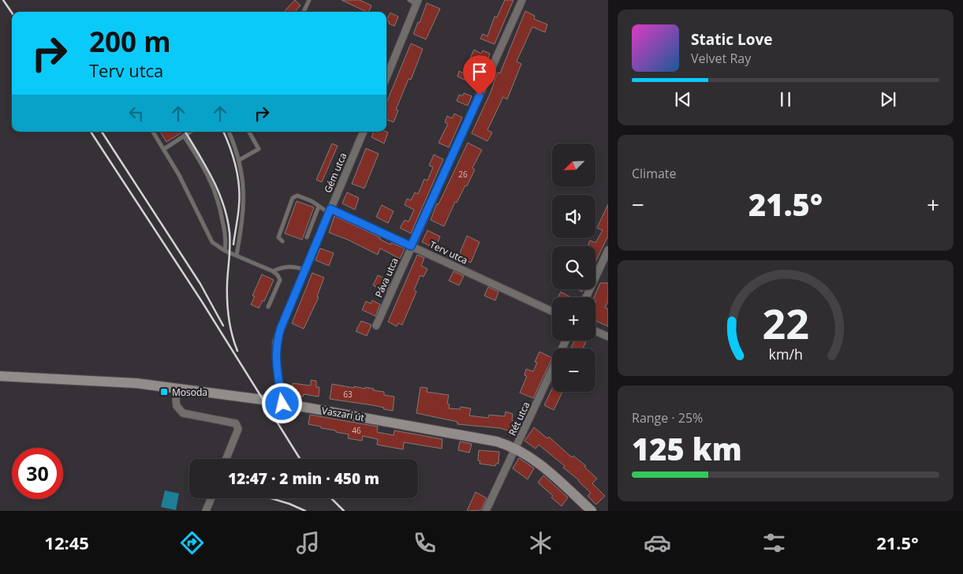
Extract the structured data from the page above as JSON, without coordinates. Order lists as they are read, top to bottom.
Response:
{
  "streets": {
    "main road": ["Vaszari út"],
    "street": [
      "Gém utca",
      "Terv utca",
      "Páva utca",
      "Rét utca"
    ]
  },
  "crossings": [
    ["Gém utca", "Terv utca"],
    ["Gém utca", "Vaszari út"],
    ["Terv utca", "Páva utca"],
    ["Vaszari út", "Rét utca"]
  ],
  "places": {
    "transit": ["Mosoda"]
  },
  "house_numbers": ["26", "63", "46"],
  "north": "bottom left",
  "page": {
    "turn": ["200 m", "Terv utca"],
    "song": ["Static Love", "Velvet Ray"],
    "tile": [
      "Climate",
      ["Range · 25%", "125 km"]
    ],
    "map_buttons": ["+", "−"],
    "heat": ["−", "21.5°", "+"],
    "limit": "30",
    "trip": "12:47 · 2 min · 450 m",
    "tabs": ["12:45", "21.5°"],
    "gauge": ["22", "km/h"]
  }
}
